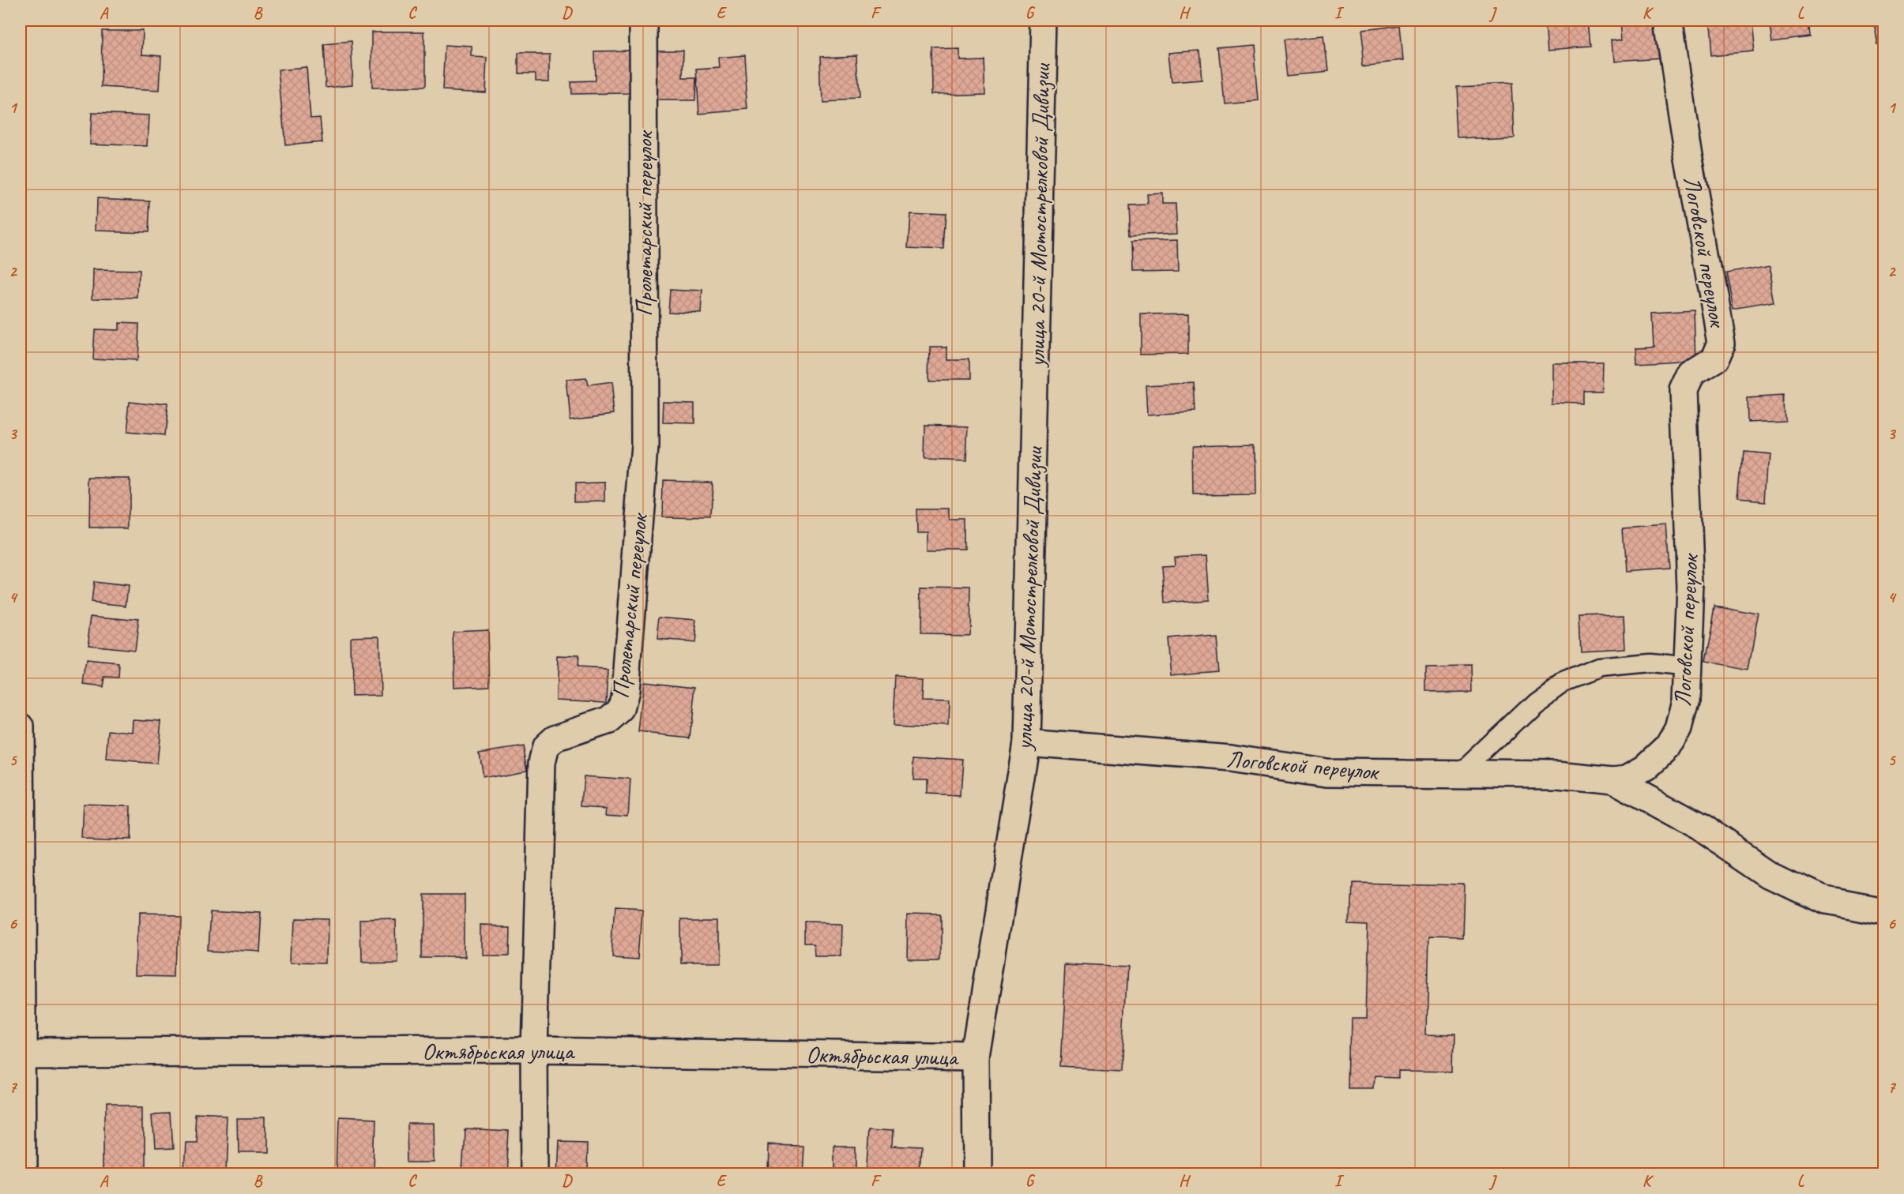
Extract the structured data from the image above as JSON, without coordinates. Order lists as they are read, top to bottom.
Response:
{
  "streets": {
    "street": [
      "улица 20-й Мотострелковой Дивизии",
      "Пролетарский переулок",
      "Логовской переулок",
      "Октябрьская улица"
    ]
  },
  "crossings": [
    ["улица 20-й Мотострелковой Дивизии", "Логовской переулок"],
    ["улица 20-й Мотострелковой Дивизии", "Октябрьская улица"],
    ["Пролетарский переулок", "Октябрьская улица"]
  ],
  "grid": {
    "columns": [
      "A",
      "B",
      "C",
      "D",
      "E",
      "F",
      "G",
      "H",
      "I",
      "J",
      "K",
      "L"
    ],
    "rows": [
      "1",
      "2",
      "3",
      "4",
      "5",
      "6",
      "7"
    ]
  }
}
